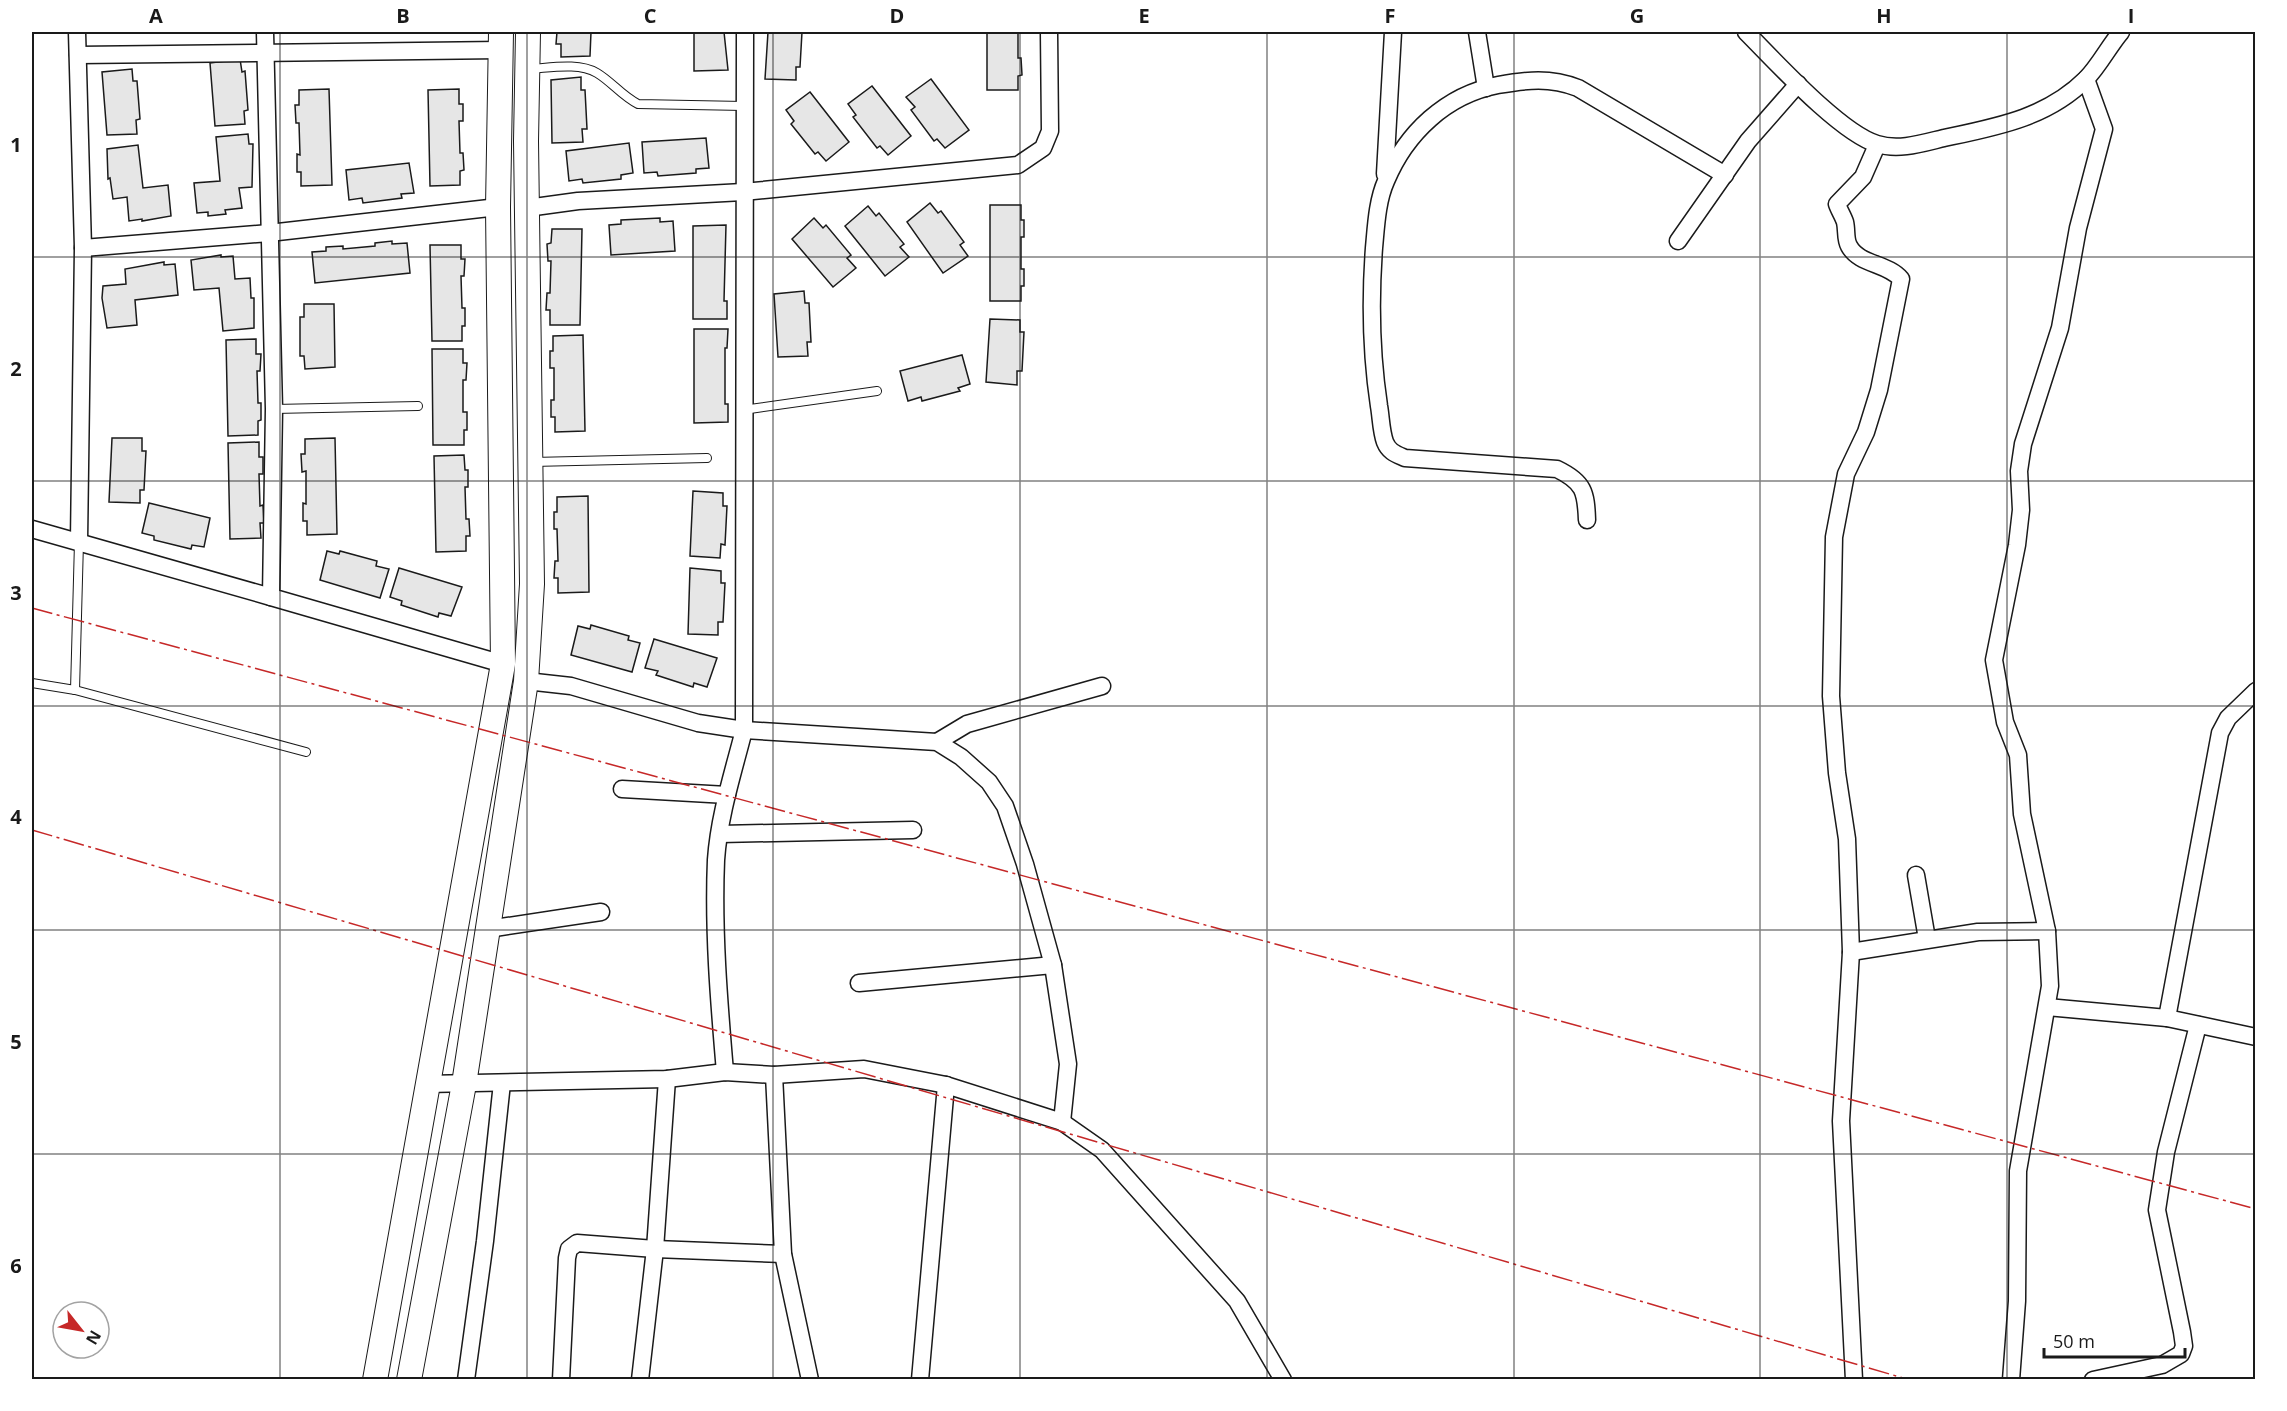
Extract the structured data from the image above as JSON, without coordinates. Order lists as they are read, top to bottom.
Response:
{
  "scale_bar": "50 m",
  "north": "bottom right",
  "grid": {
    "columns": [
      "A",
      "B",
      "C",
      "D",
      "E",
      "F",
      "G",
      "H",
      "I"
    ],
    "rows": [
      "1",
      "2",
      "3",
      "4",
      "5",
      "6"
    ]
  }
}
